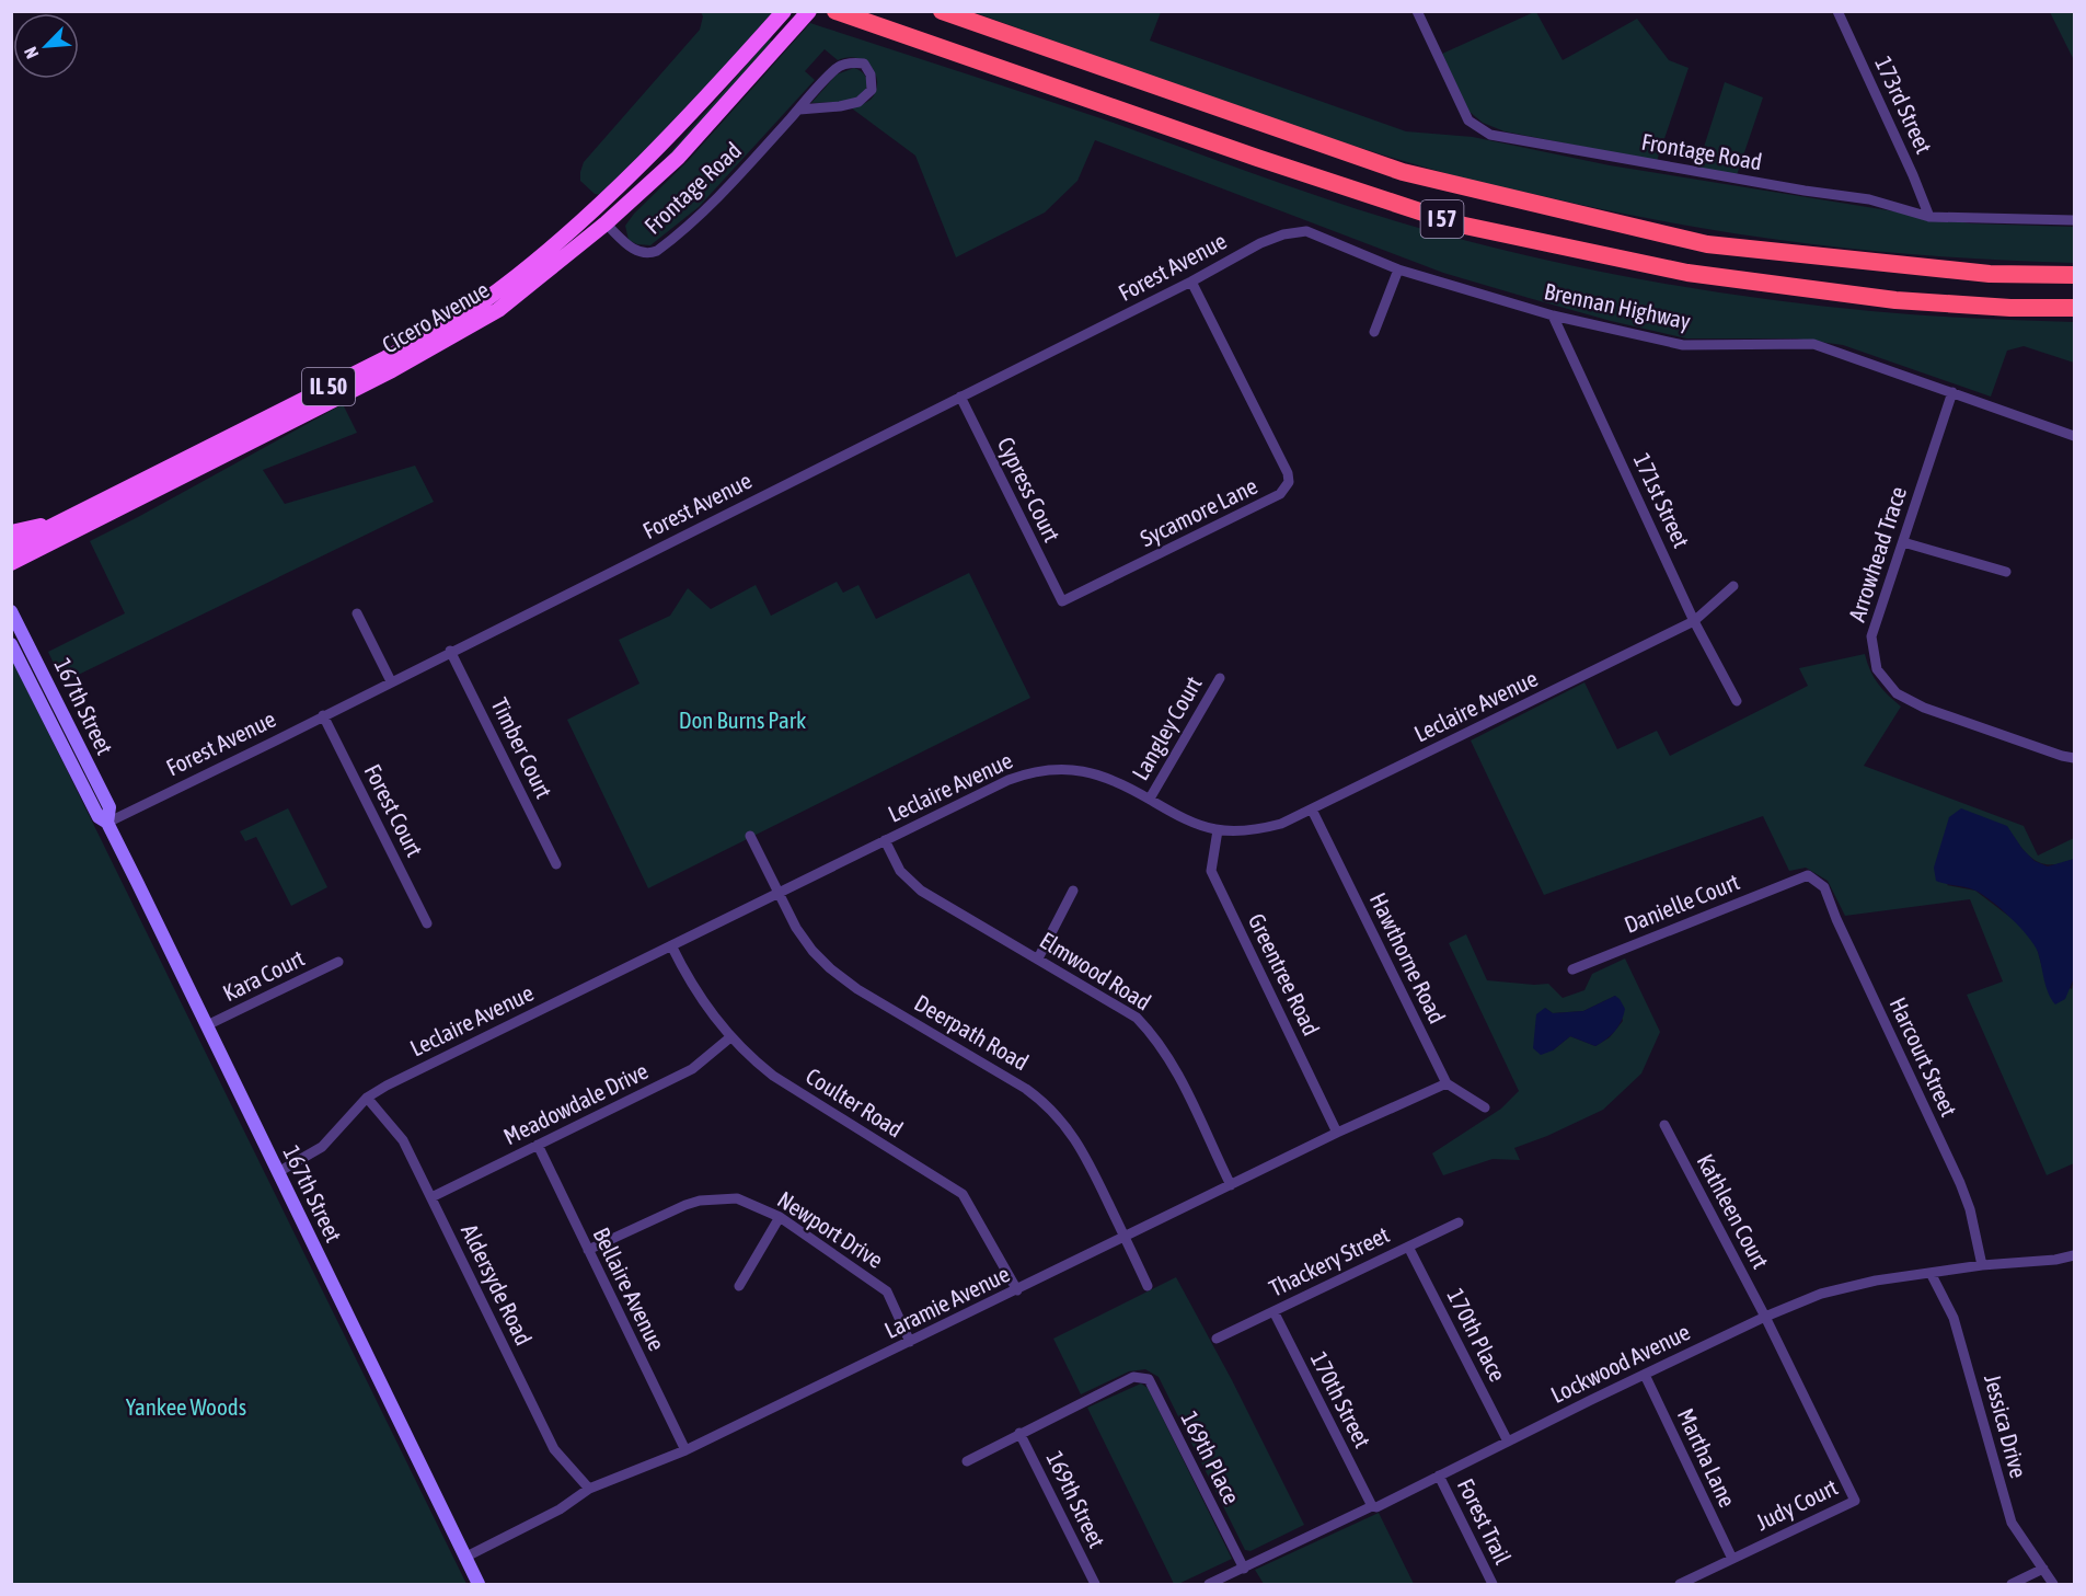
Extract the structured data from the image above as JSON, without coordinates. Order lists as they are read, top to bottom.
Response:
{
  "streets": {
    "highway": ["I 57"],
    "main road": ["Cicero Avenue", "IL 50", "167th Street"],
    "street": [
      "173rd Street",
      "Frontage Road",
      "Forest Avenue",
      "Brennan Highway",
      "Cypress Court",
      "171st Street",
      "Sycamore Lane",
      "Arrowhead Trace",
      "Leclaire Avenue",
      "Langley Court",
      "Timber Court",
      "Forest Court",
      "Danielle Court",
      "Hawthorne Road",
      "Elmwood Road",
      "Greentree Road",
      "Kara Court",
      "Deerpath Road",
      "Harcourt Street",
      "Coulter Road",
      "Meadowdale Drive",
      "Kathleen Court",
      "Newport Drive",
      "Thackery Street",
      "Aldersyde Road",
      "Bellaire Avenue",
      "Laramie Avenue",
      "170th Place",
      "Lockwood Avenue",
      "170th Street",
      "Jessica Drive",
      "169th Place",
      "Martha Lane",
      "169th Street",
      "Judy Court",
      "Forest Trail"
    ]
  },
  "crossings": [
    ["173rd Street", "Frontage Road"],
    ["Frontage Road", "Cicero Avenue"],
    ["Forest Avenue", "Brennan Highway"],
    ["Forest Avenue", "Cypress Court"],
    ["Forest Avenue", "Sycamore Lane"],
    ["Forest Avenue", "167th Street"],
    ["Forest Avenue", "Timber Court"],
    ["Forest Avenue", "Forest Court"],
    ["Brennan Highway", "171st Street"],
    ["Brennan Highway", "Arrowhead Trace"],
    ["Cypress Court", "Sycamore Lane"],
    ["171st Street", "Leclaire Avenue"],
    ["167th Street", "Leclaire Avenue"],
    ["167th Street", "Kara Court"],
    ["167th Street", "Laramie Avenue"],
    ["Leclaire Avenue", "Langley Court"],
    ["Leclaire Avenue", "Hawthorne Road"],
    ["Leclaire Avenue", "Elmwood Road"],
    ["Leclaire Avenue", "Greentree Road"],
    ["Leclaire Avenue", "Deerpath Road"],
    ["Leclaire Avenue", "Coulter Road"],
    ["Leclaire Avenue", "Aldersyde Road"],
    ["Danielle Court", "Harcourt Street"],
    ["Hawthorne Road", "Laramie Avenue"],
    ["Elmwood Road", "Laramie Avenue"],
    ["Greentree Road", "Laramie Avenue"],
    ["Deerpath Road", "Laramie Avenue"],
    ["Harcourt Street", "Lockwood Avenue"],
    ["Coulter Road", "Meadowdale Drive"],
    ["Coulter Road", "Laramie Avenue"],
    ["Meadowdale Drive", "Aldersyde Road"],
    ["Meadowdale Drive", "Bellaire Avenue"],
    ["Kathleen Court", "Lockwood Avenue"],
    ["Kathleen Court", "Judy Court"],
    ["Newport Drive", "Bellaire Avenue"],
    ["Newport Drive", "Laramie Avenue"],
    ["Thackery Street", "170th Place"],
    ["Thackery Street", "170th Street"],
    ["Aldersyde Road", "Laramie Avenue"],
    ["Bellaire Avenue", "Laramie Avenue"],
    ["170th Place", "Lockwood Avenue"],
    ["Lockwood Avenue", "170th Street"],
    ["Lockwood Avenue", "Jessica Drive"],
    ["Lockwood Avenue", "169th Place"],
    ["Lockwood Avenue", "Martha Lane"],
    ["Lockwood Avenue", "Judy Court"],
    ["Lockwood Avenue", "Forest Trail"],
    ["169th Place", "169th Street"],
    ["Martha Lane", "Judy Court"]
  ],
  "parks": ["Don Burns Park", "Yankee Woods"],
  "north": "bottom left"
}
